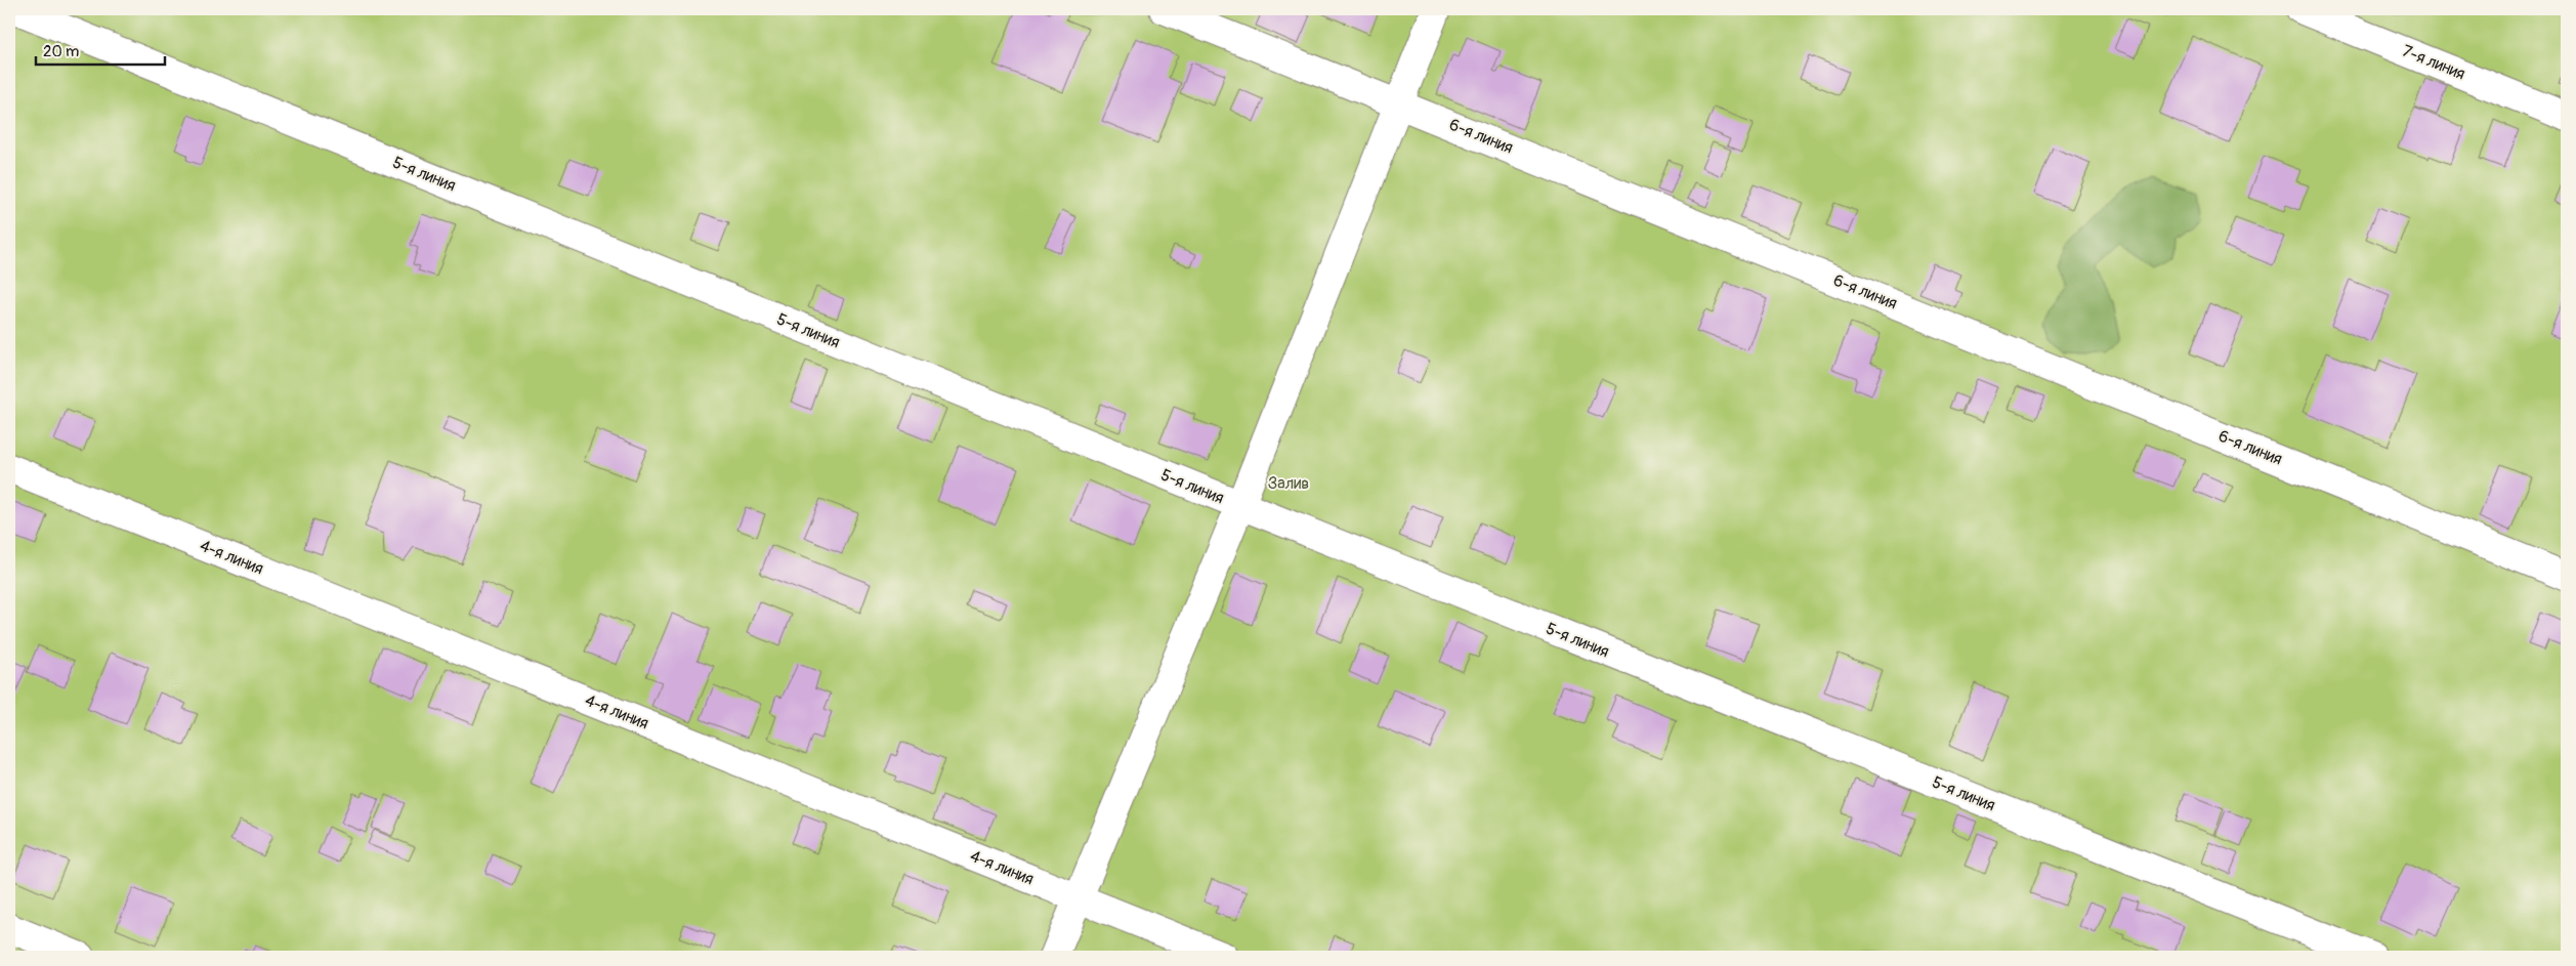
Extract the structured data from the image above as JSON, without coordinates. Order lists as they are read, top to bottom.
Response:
{
  "streets": {
    "street": [
      "7-я линия",
      "6-я линия",
      "5-я линия",
      "4-я линия"
    ]
  },
  "parks": ["Залив"],
  "scale_bar": "20 m"
}
